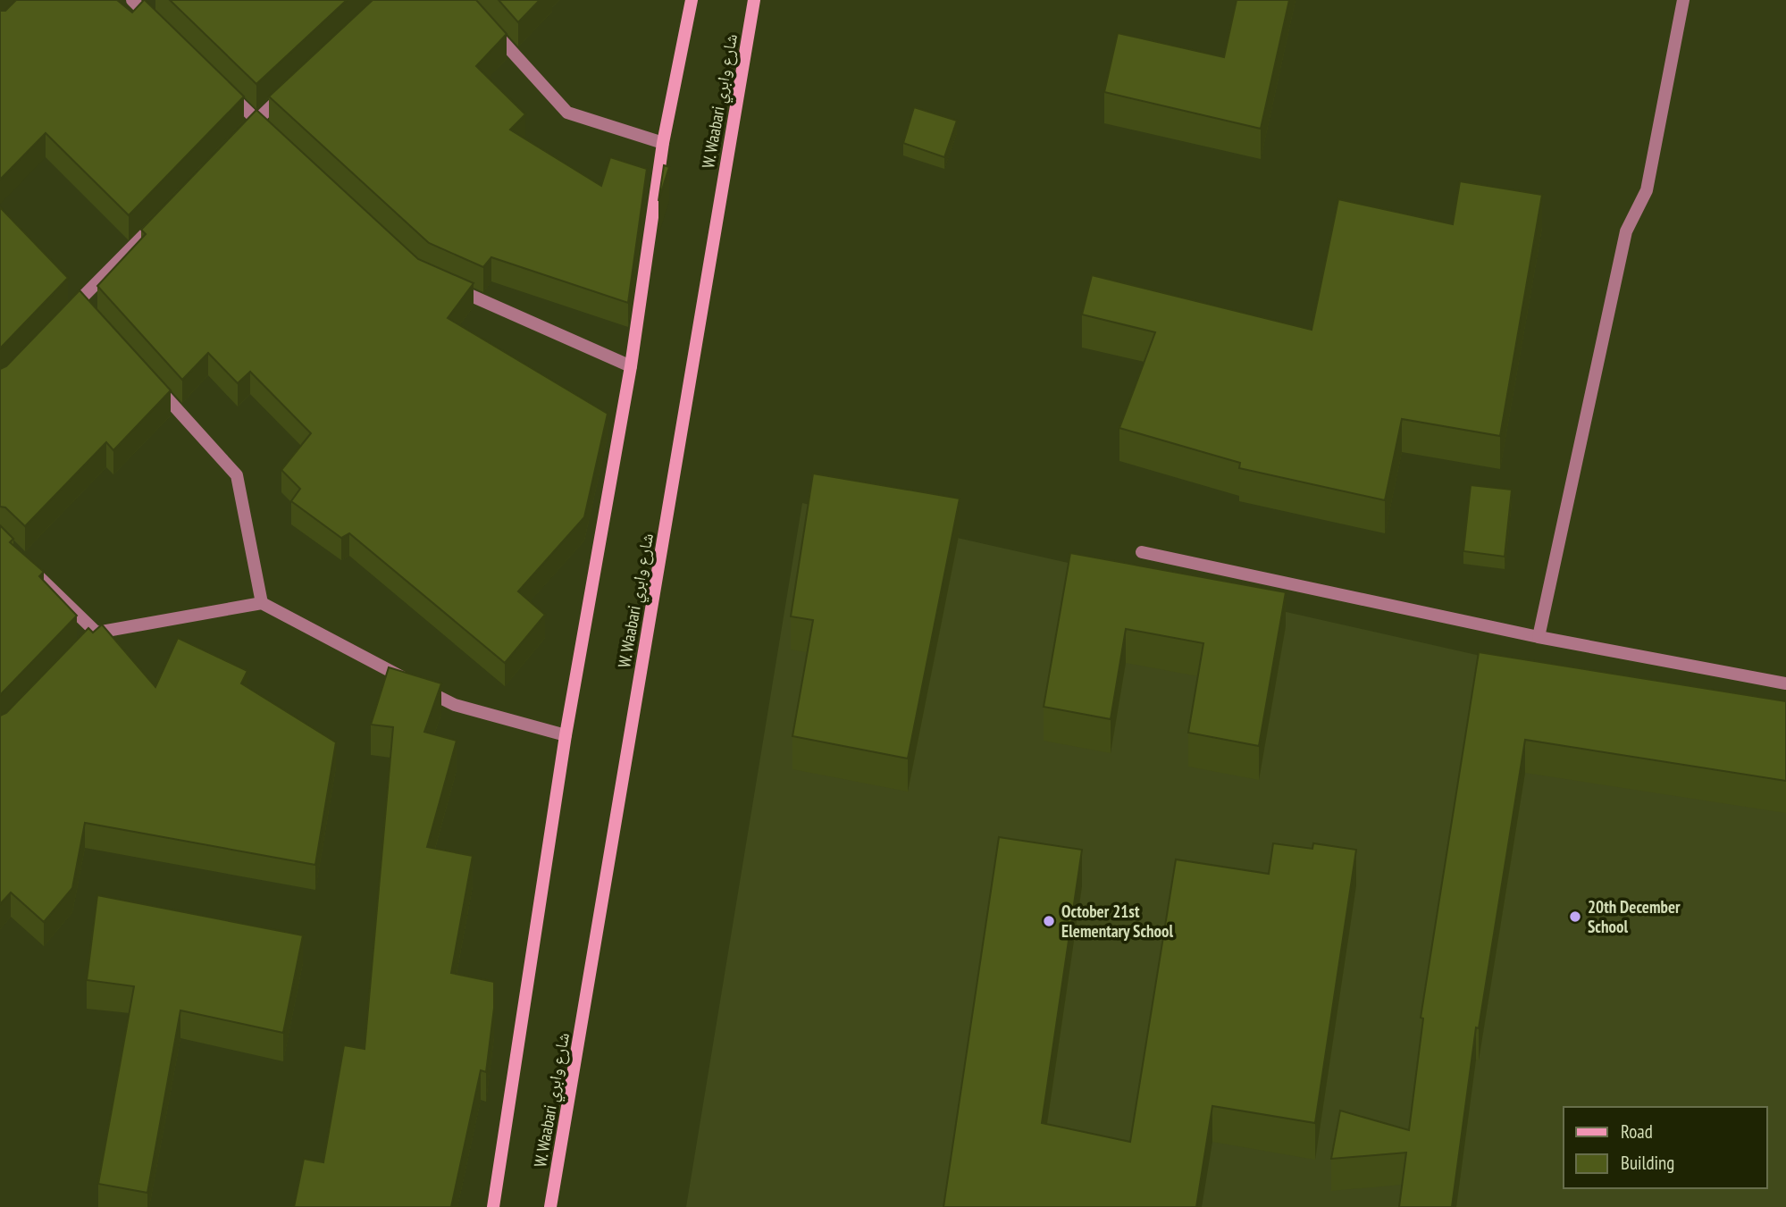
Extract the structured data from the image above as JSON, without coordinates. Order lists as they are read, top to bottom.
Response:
{
  "streets": {
    "main road": ["W. Waabari شارع وابري"]
  },
  "places": ["20th December School", "October 21st Elementary School"],
  "legend": ["Road", "Building"]
}
